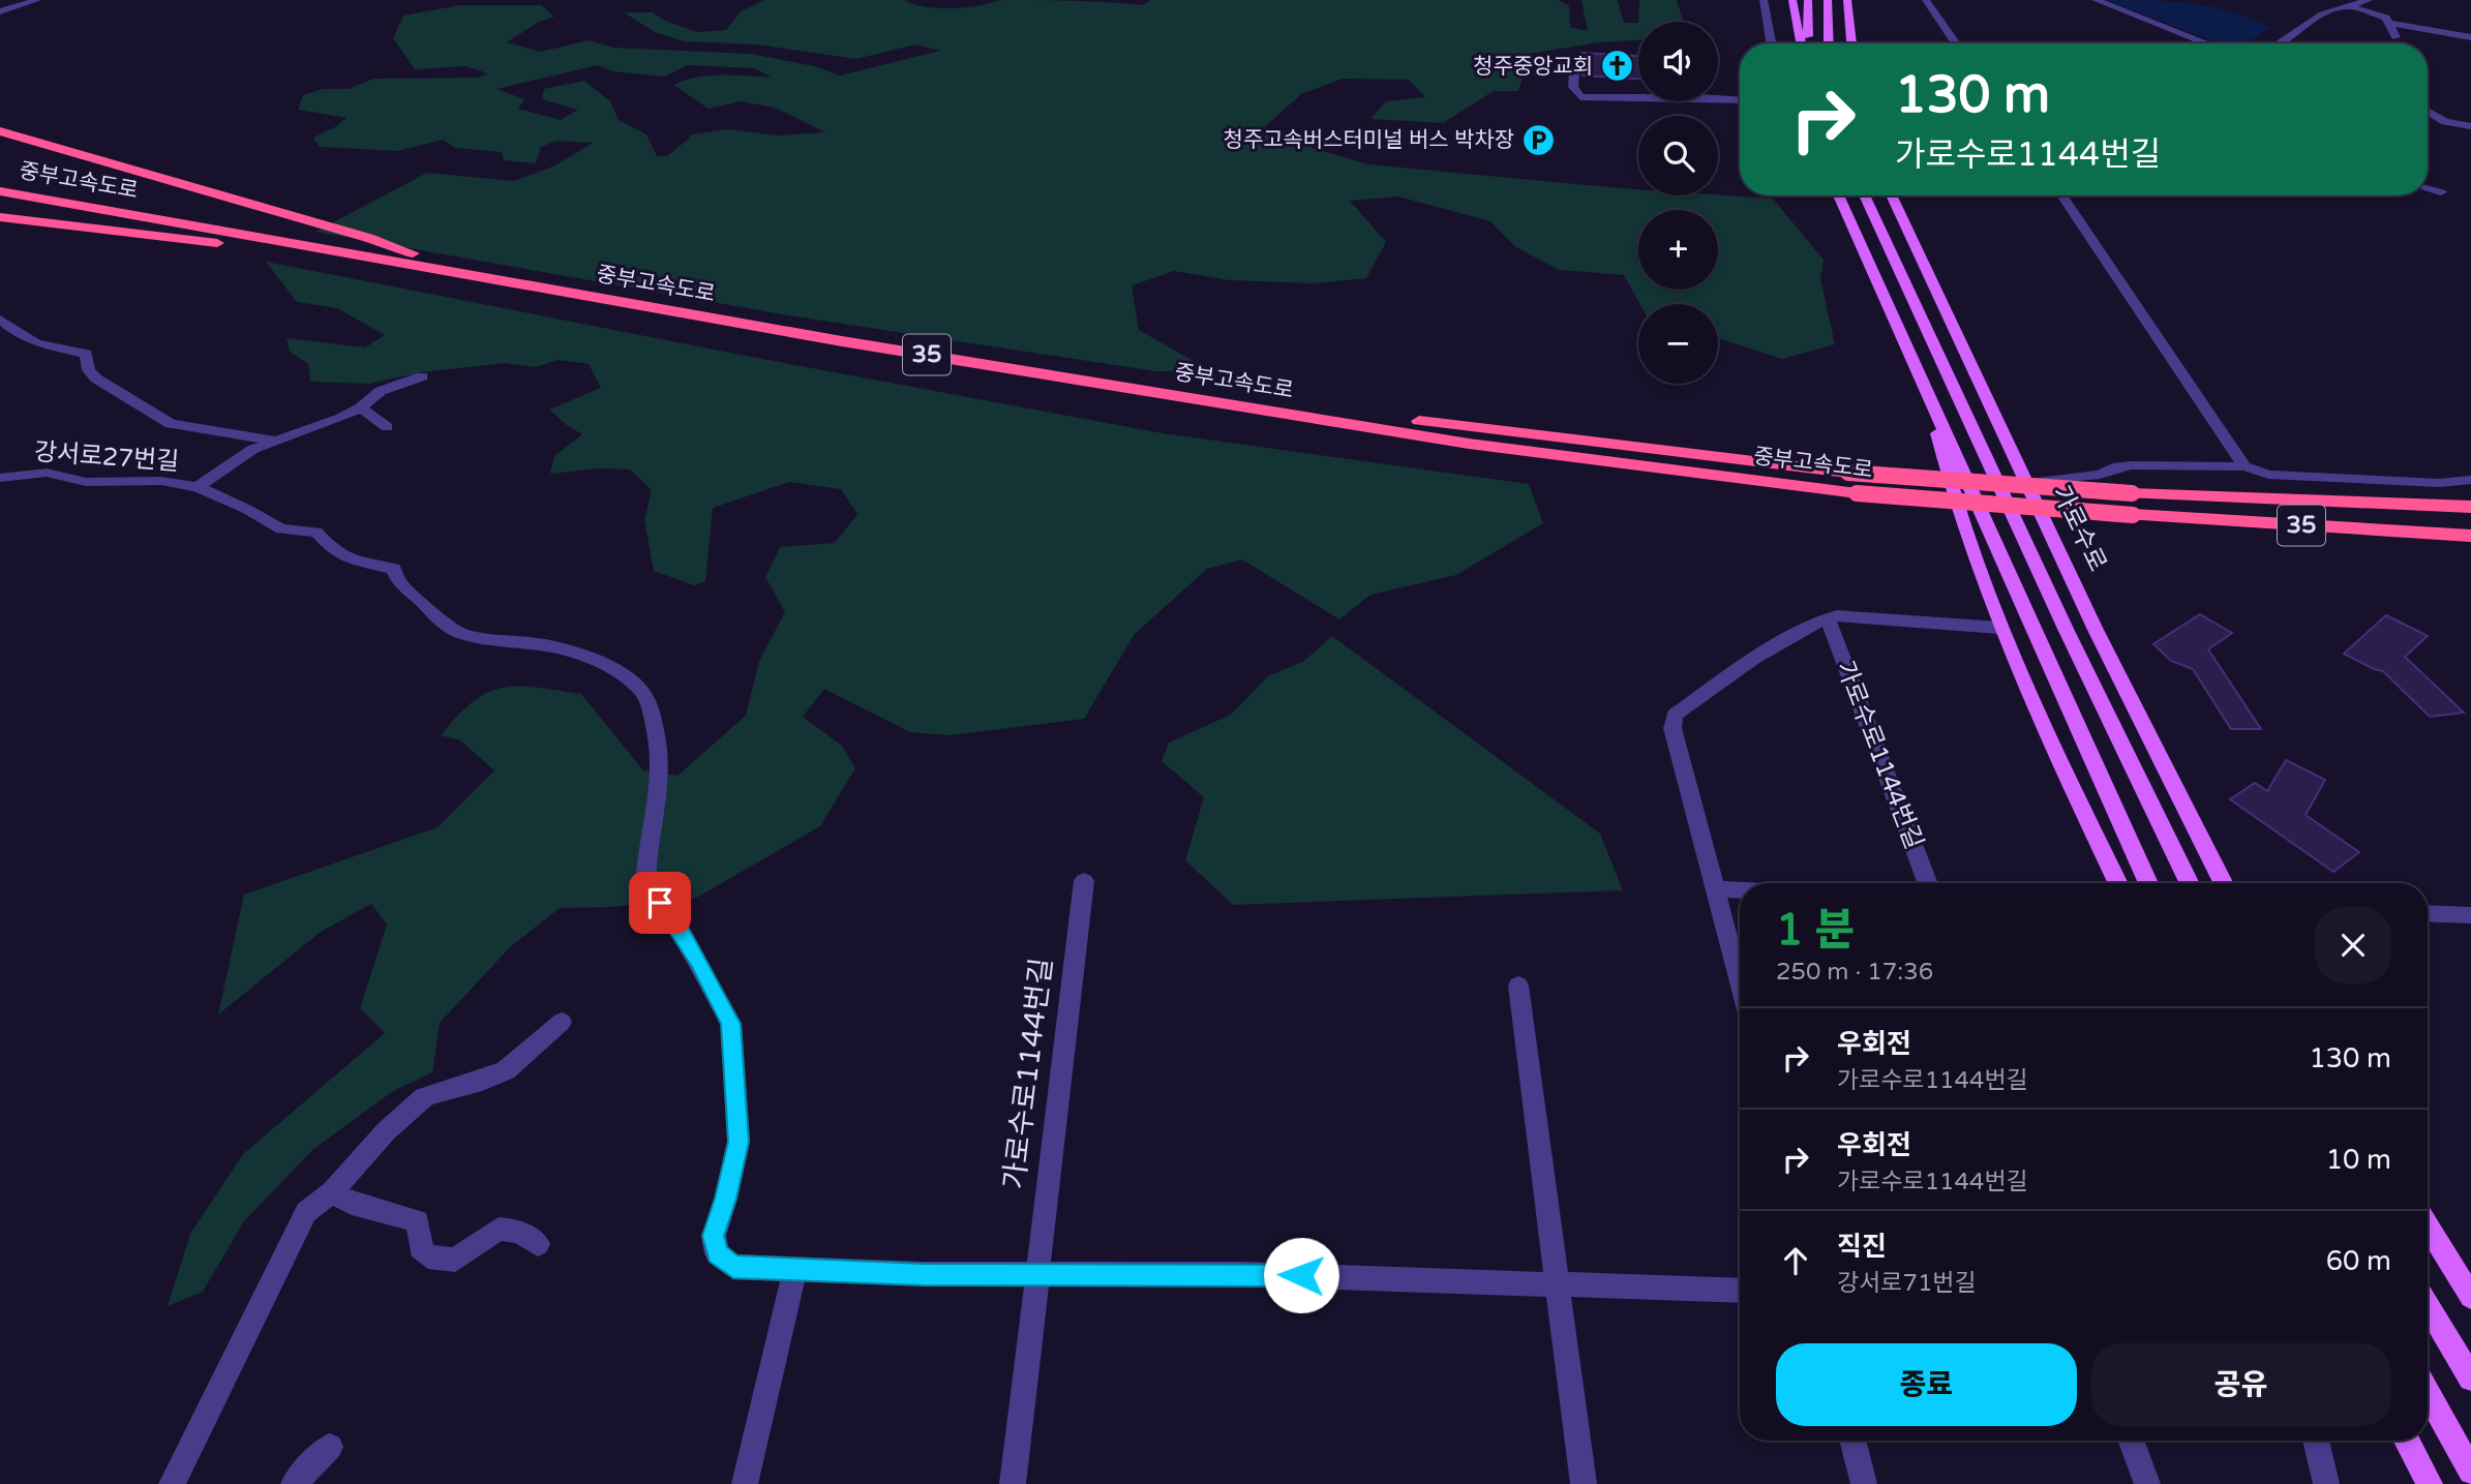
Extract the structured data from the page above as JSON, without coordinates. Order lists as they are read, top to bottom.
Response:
{
  "streets": {
    "highway": ["중부고속도로", "35"],
    "main road": ["가로수로"],
    "street": ["강서로27번길", "가로수로1144번길"]
  },
  "places": {
    "church": ["청주중앙교회"],
    "parking": ["청주고속버스터미널 버스 박차장"]
  },
  "page": {
    "map_buttons": ["+", "−"],
    "turn": ["130 m", "가로수로1144번길"],
    "heading": ["1 분", "250 m · 17:36"],
    "list": [
      {
        "name": "우회전",
        "note": "가로수로1144번길",
        "value": "130 m"
      },
      {
        "name": "우회전",
        "note": "가로수로1144번길",
        "value": "10 m"
      },
      {
        "name": "직진",
        "note": "강서로71번길",
        "value": "60 m"
      }
    ],
    "buttons": ["종료", "공유"]
  }
}
